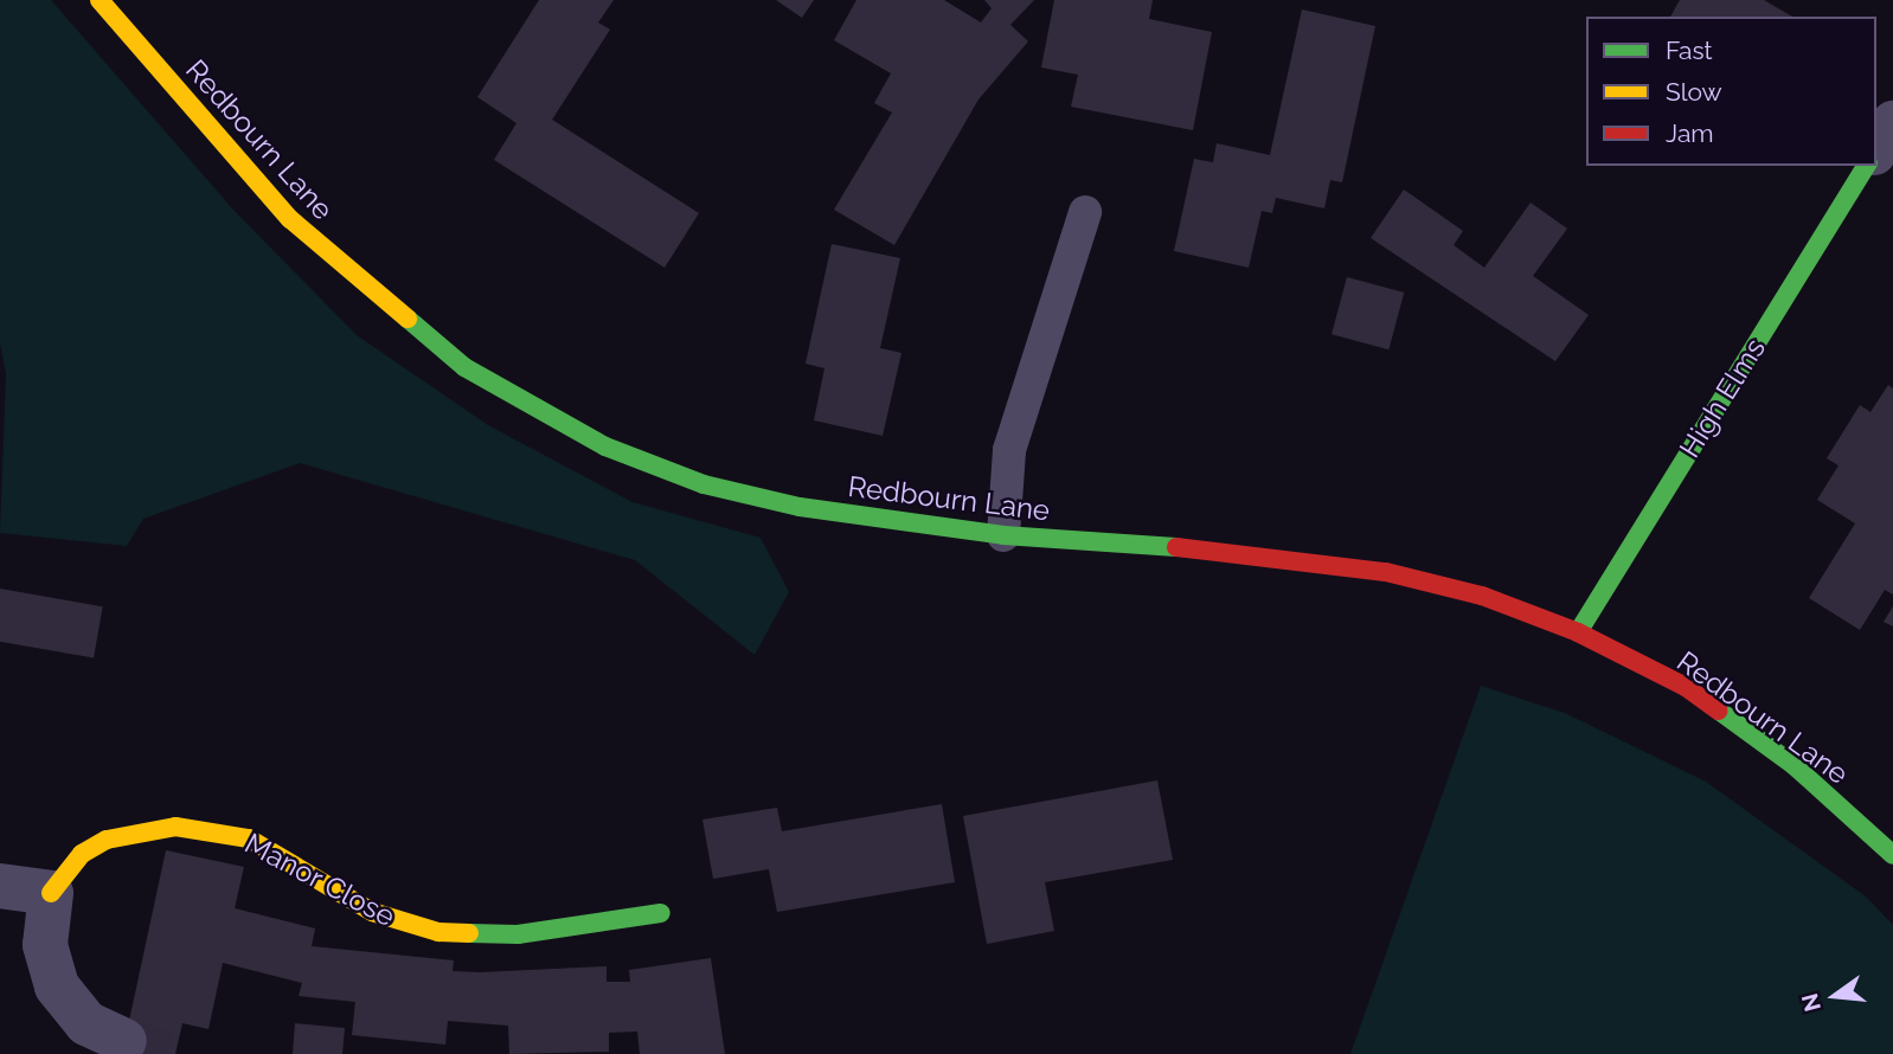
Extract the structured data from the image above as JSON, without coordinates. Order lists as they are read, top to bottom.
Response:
{
  "streets": {
    "main road": ["Redbourn Lane", "High Elms", "Manor Close"]
  },
  "crossings": [
    ["Redbourn Lane", "High Elms"]
  ],
  "legend": ["Fast", "Slow", "Jam"],
  "north": "left"
}
